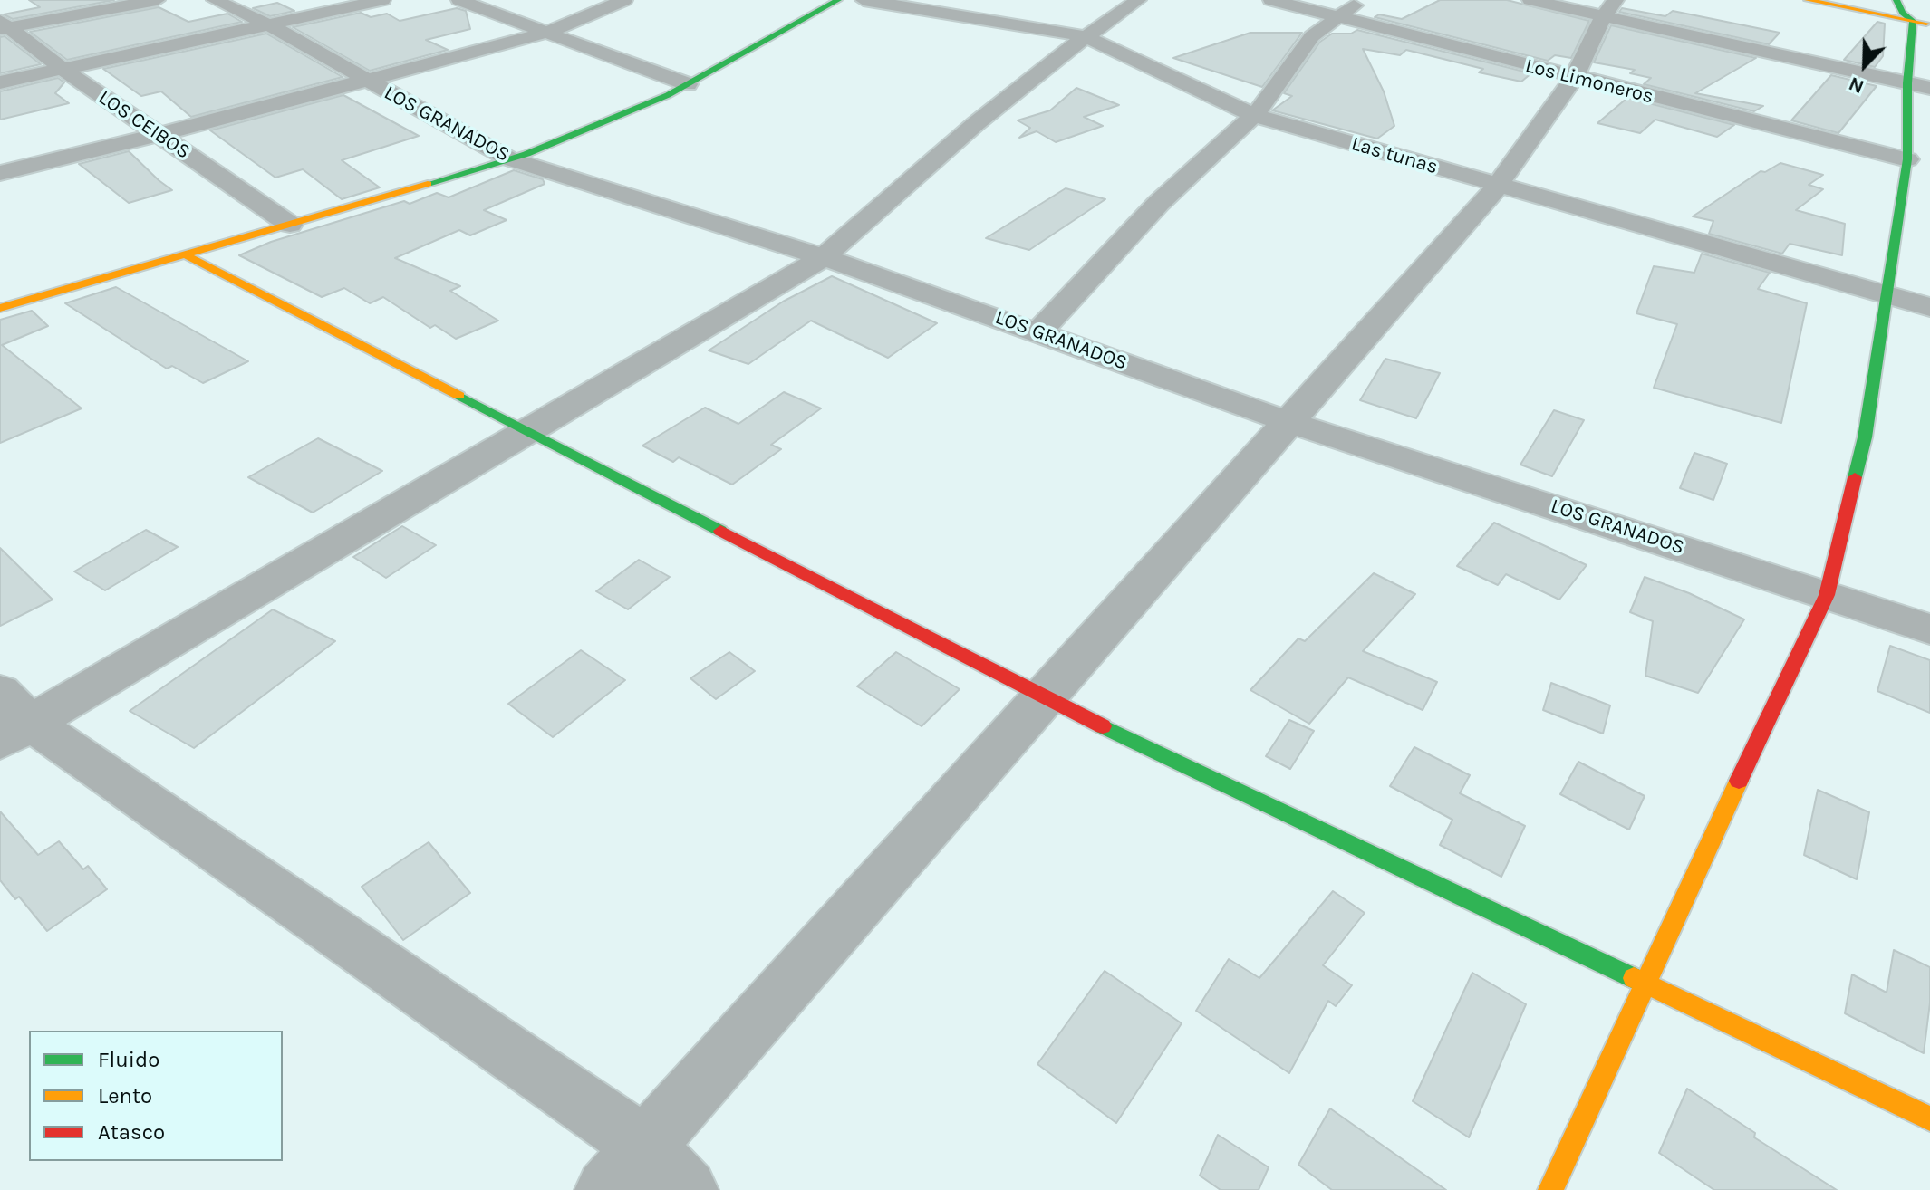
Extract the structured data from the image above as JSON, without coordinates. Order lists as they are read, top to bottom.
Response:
{
  "streets": {
    "street": [
      "Los Limoneros",
      "LOS GRANADOS",
      "LOS CEIBOS",
      "Las tunas"
    ]
  },
  "legend": ["Fluido", "Lento", "Atasco"],
  "north": "bottom left"
}
